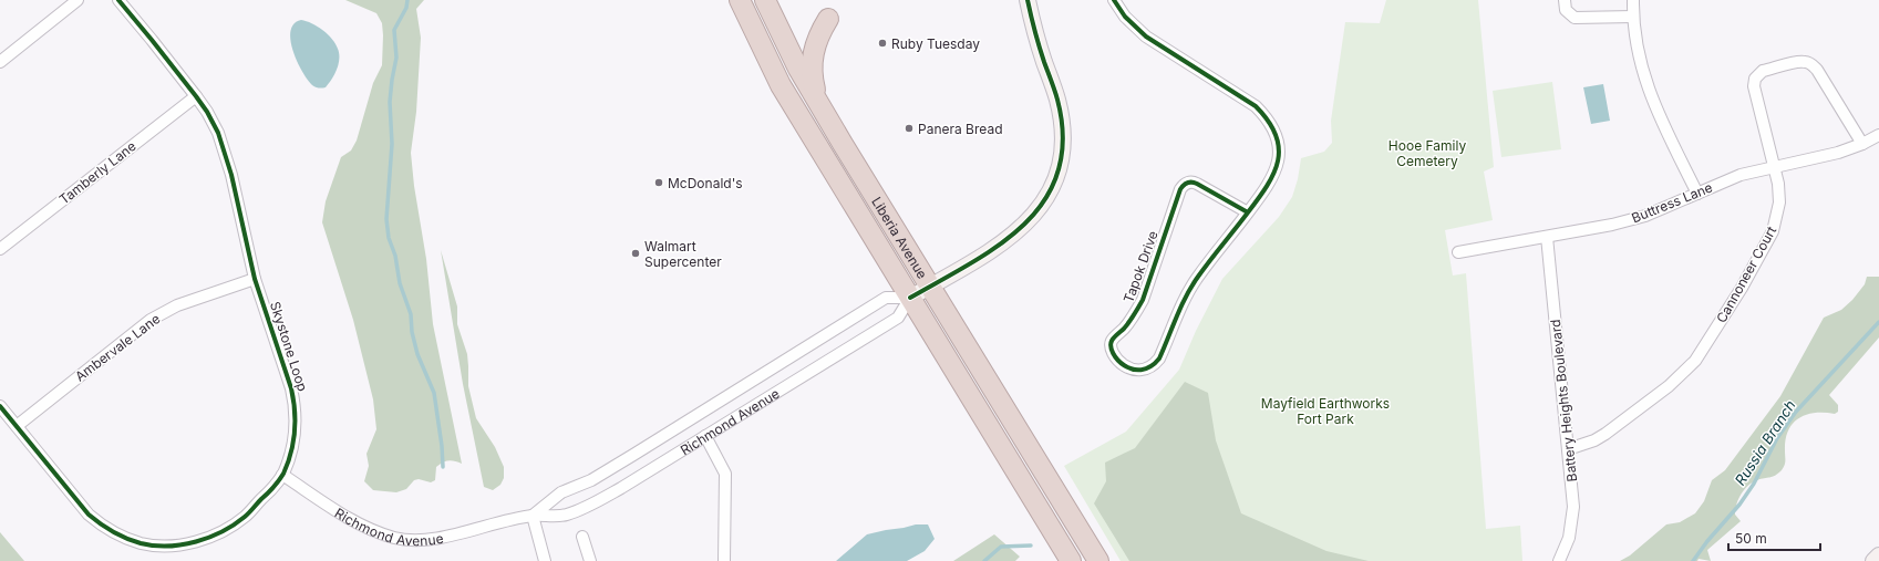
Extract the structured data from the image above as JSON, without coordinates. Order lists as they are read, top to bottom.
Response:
{
  "streets": {
    "highway": ["Liberia Avenue"],
    "street": [
      "Tamberly Lane",
      "Buttress Lane",
      "Tapok Drive",
      "Cannoneer Court",
      "Skystone Loop",
      "Ambervale Lane",
      "Battery Heights Boulevard",
      "Richmond Avenue"
    ]
  },
  "crossings": [
    ["Tamberly Lane", "Skystone Loop"],
    ["Buttress Lane", "Cannoneer Court"],
    ["Buttress Lane", "Battery Heights Boulevard"],
    ["Liberia Avenue", "Richmond Avenue"],
    ["Cannoneer Court", "Battery Heights Boulevard"],
    ["Skystone Loop", "Ambervale Lane"],
    ["Skystone Loop", "Richmond Avenue"]
  ],
  "water": ["Russia Branch"],
  "parks": ["Hooe Family Cemetery", "Mayfield Earthworks Fort Park"],
  "places": [
    "Ruby Tuesday",
    "Panera Bread",
    "McDonald's",
    "Walmart Supercenter"
  ],
  "scale_bar": "50 m"
}
